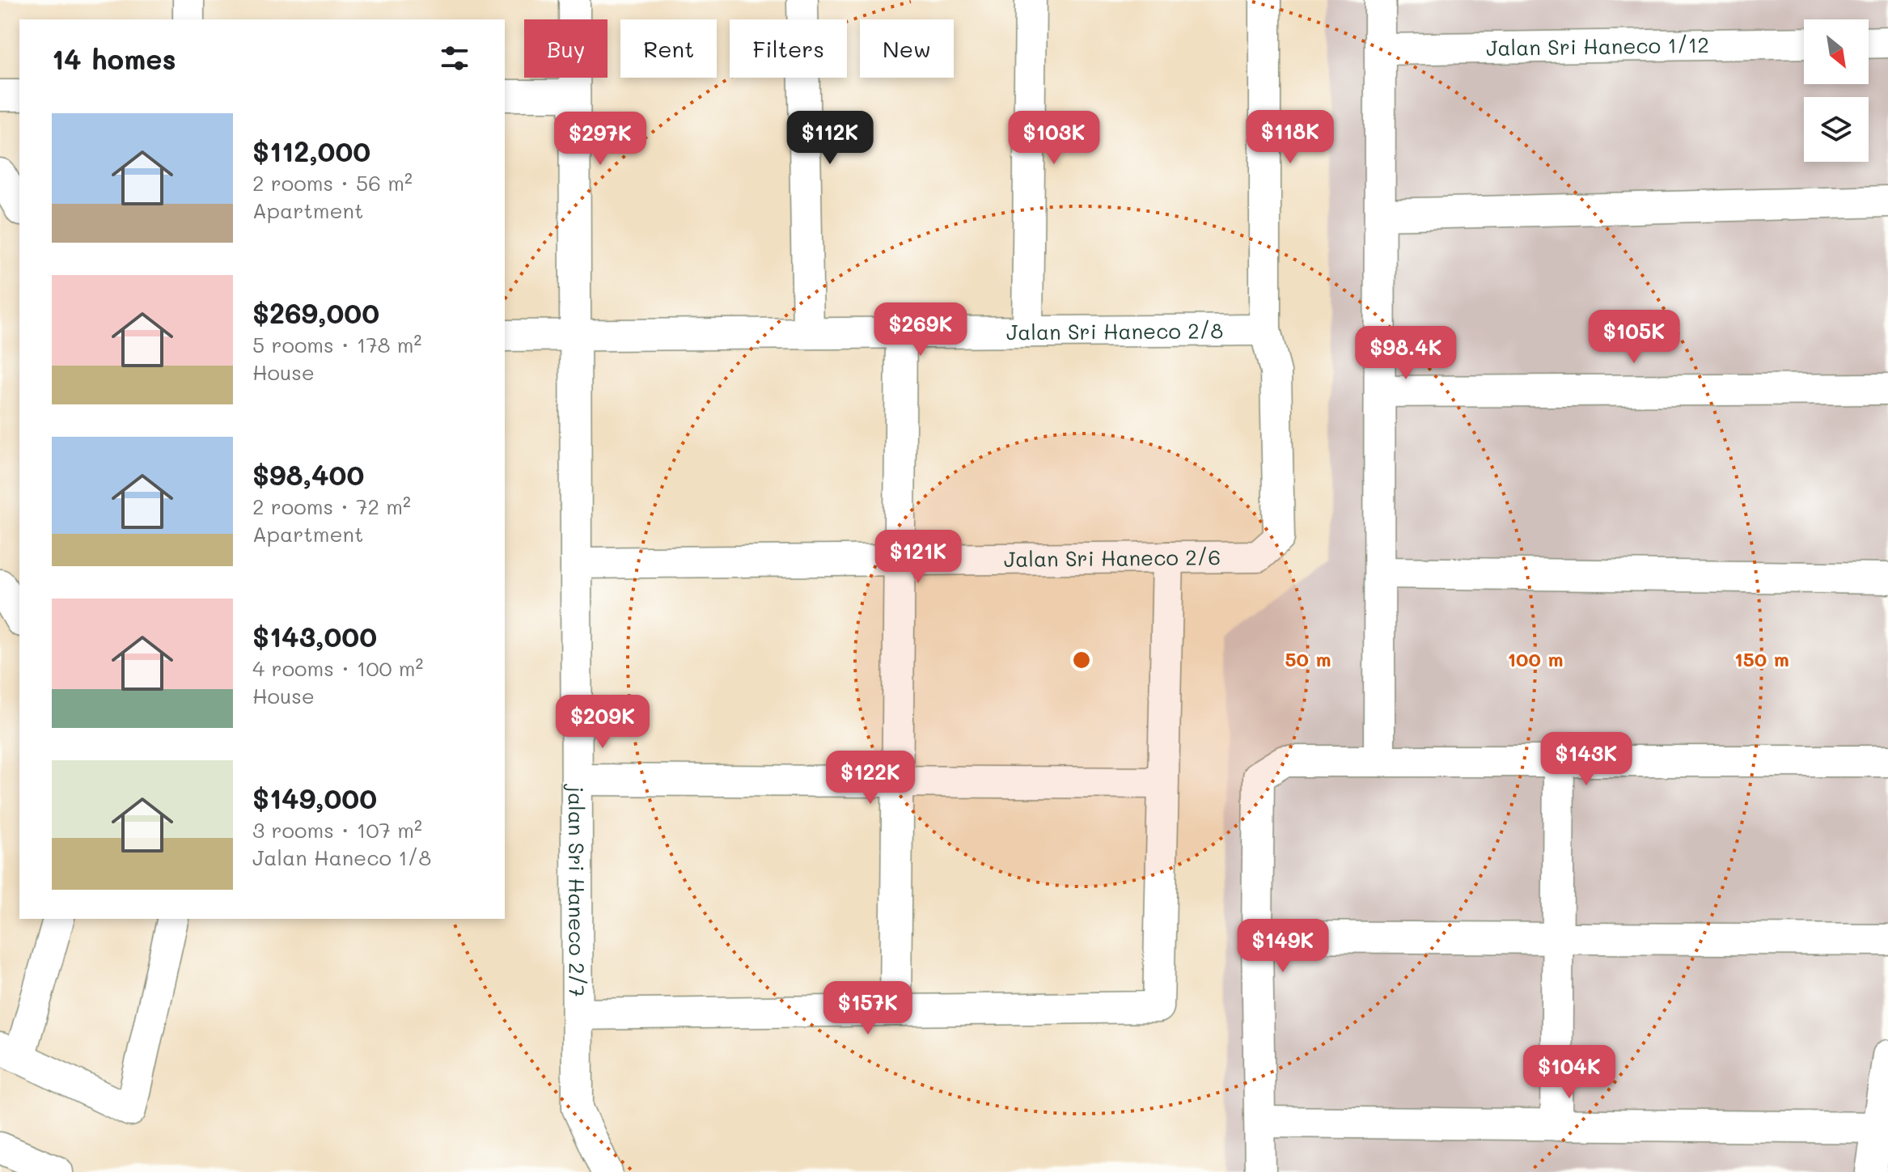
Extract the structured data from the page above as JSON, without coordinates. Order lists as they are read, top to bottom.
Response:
{
  "streets": {
    "street": [
      "Jalan Sri Haneco 1/12",
      "Jalan Sri Haneco 2/8",
      "Jalan Sri Haneco 2/6",
      "jalan Sri Haneco 2/7"
    ]
  },
  "crossings": [
    ["Jalan Sri Haneco 2/8", "Jalan Sri Haneco 2/6"],
    ["Jalan Sri Haneco 2/8", "jalan Sri Haneco 2/7"],
    ["Jalan Sri Haneco 2/6", "jalan Sri Haneco 2/7"]
  ],
  "north": "bottom right",
  "page": {
    "chip": [
      "Buy",
      "Rent",
      "Filters",
      "New"
    ],
    "heading": "14 homes",
    "list": [
      {
        "name": "$112,000",
        "note": "2 rooms · 56 m² · Apartment"
      },
      {
        "name": "$269,000",
        "note": "5 rooms · 178 m² · House"
      },
      {
        "name": "$98,400",
        "note": "2 rooms · 72 m² · Apartment"
      },
      {
        "name": "$143,000",
        "note": "4 rooms · 100 m² · House"
      },
      {
        "name": "$149,000",
        "note": "3 rooms · 107 m² · Jalan Haneco 1/8"
      }
    ],
    "price": [
      "$118K",
      "$112K",
      "$103K",
      "$297K",
      "$269K",
      "$105K",
      "$98.4K",
      "$121K",
      "$209K",
      "$143K",
      "$122K",
      "$149K",
      "$157K",
      "$104K"
    ]
  },
  "rings": ["50 m", "100 m", "150 m"]
}
